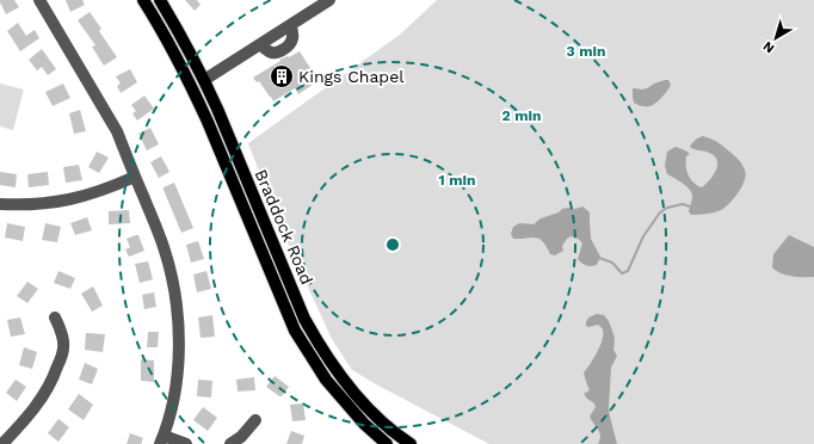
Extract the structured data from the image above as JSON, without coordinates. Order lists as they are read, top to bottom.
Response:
{
  "streets": {
    "main road": ["Braddock Road"]
  },
  "places": {
    "building": ["Kings Chapel"]
  },
  "north": "bottom left",
  "rings": ["3 min", "2 min", "1 min"]
}
